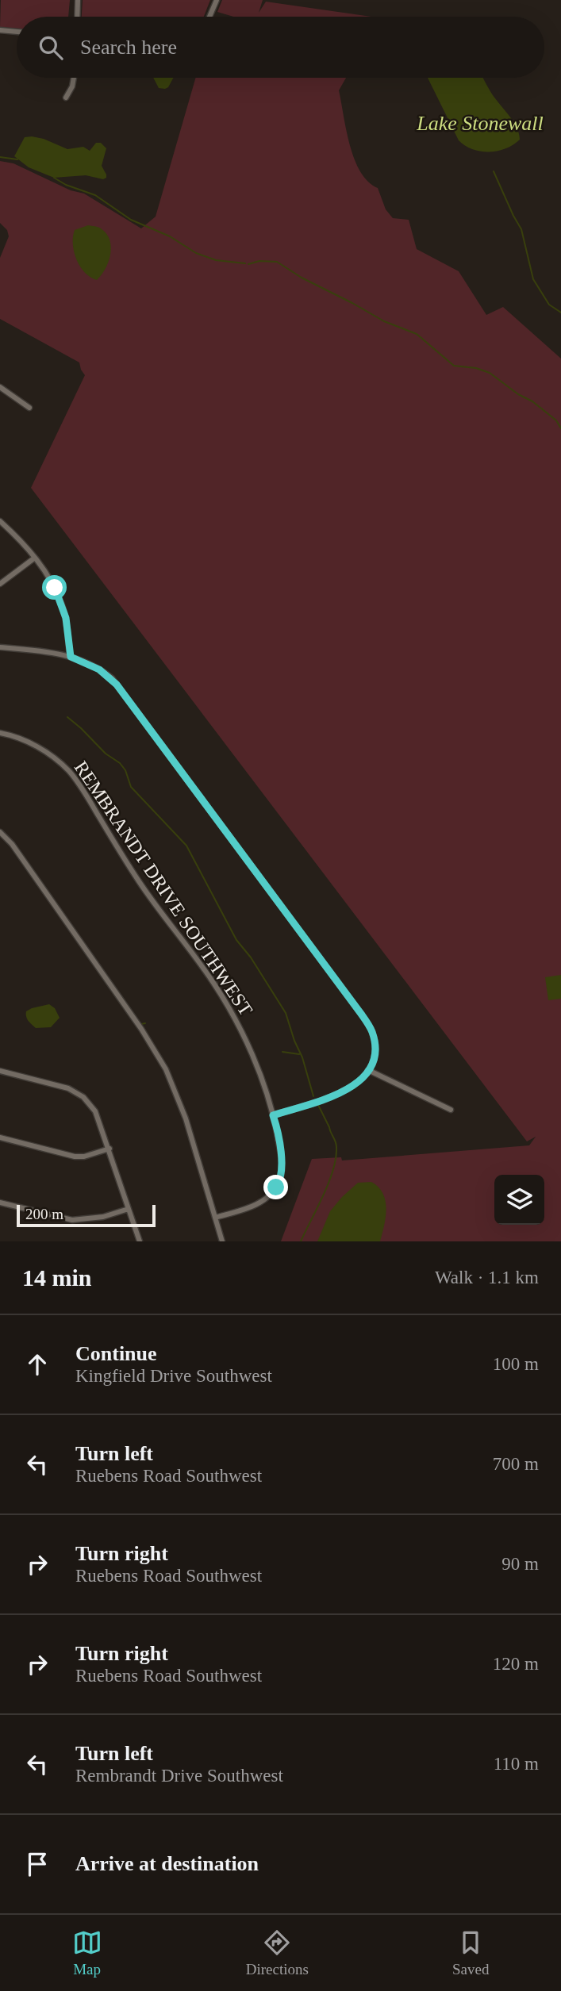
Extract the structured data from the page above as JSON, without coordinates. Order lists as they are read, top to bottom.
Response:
{
  "streets": {
    "street": ["REMBRANDT DRIVE SOUTHWEST"]
  },
  "water": ["Lake Stonewall"],
  "scale_bar": "200 m",
  "page": {
    "search": "Search here",
    "scale": "200 m",
    "heading": ["14 min", "Walk · 1.1 km"],
    "list": [
      ["Continue", "Kingfield Drive Southwest", "100 m"],
      ["Turn left", "Ruebens Road Southwest", "700 m"],
      ["Turn right", "Ruebens Road Southwest", "90 m"],
      ["Turn right", "Ruebens Road Southwest", "120 m"],
      ["Turn left", "Rembrandt Drive Southwest", "110 m"],
      "Arrive at destination"
    ],
    "nav": ["Map", "Directions", "Saved"]
  }
}
